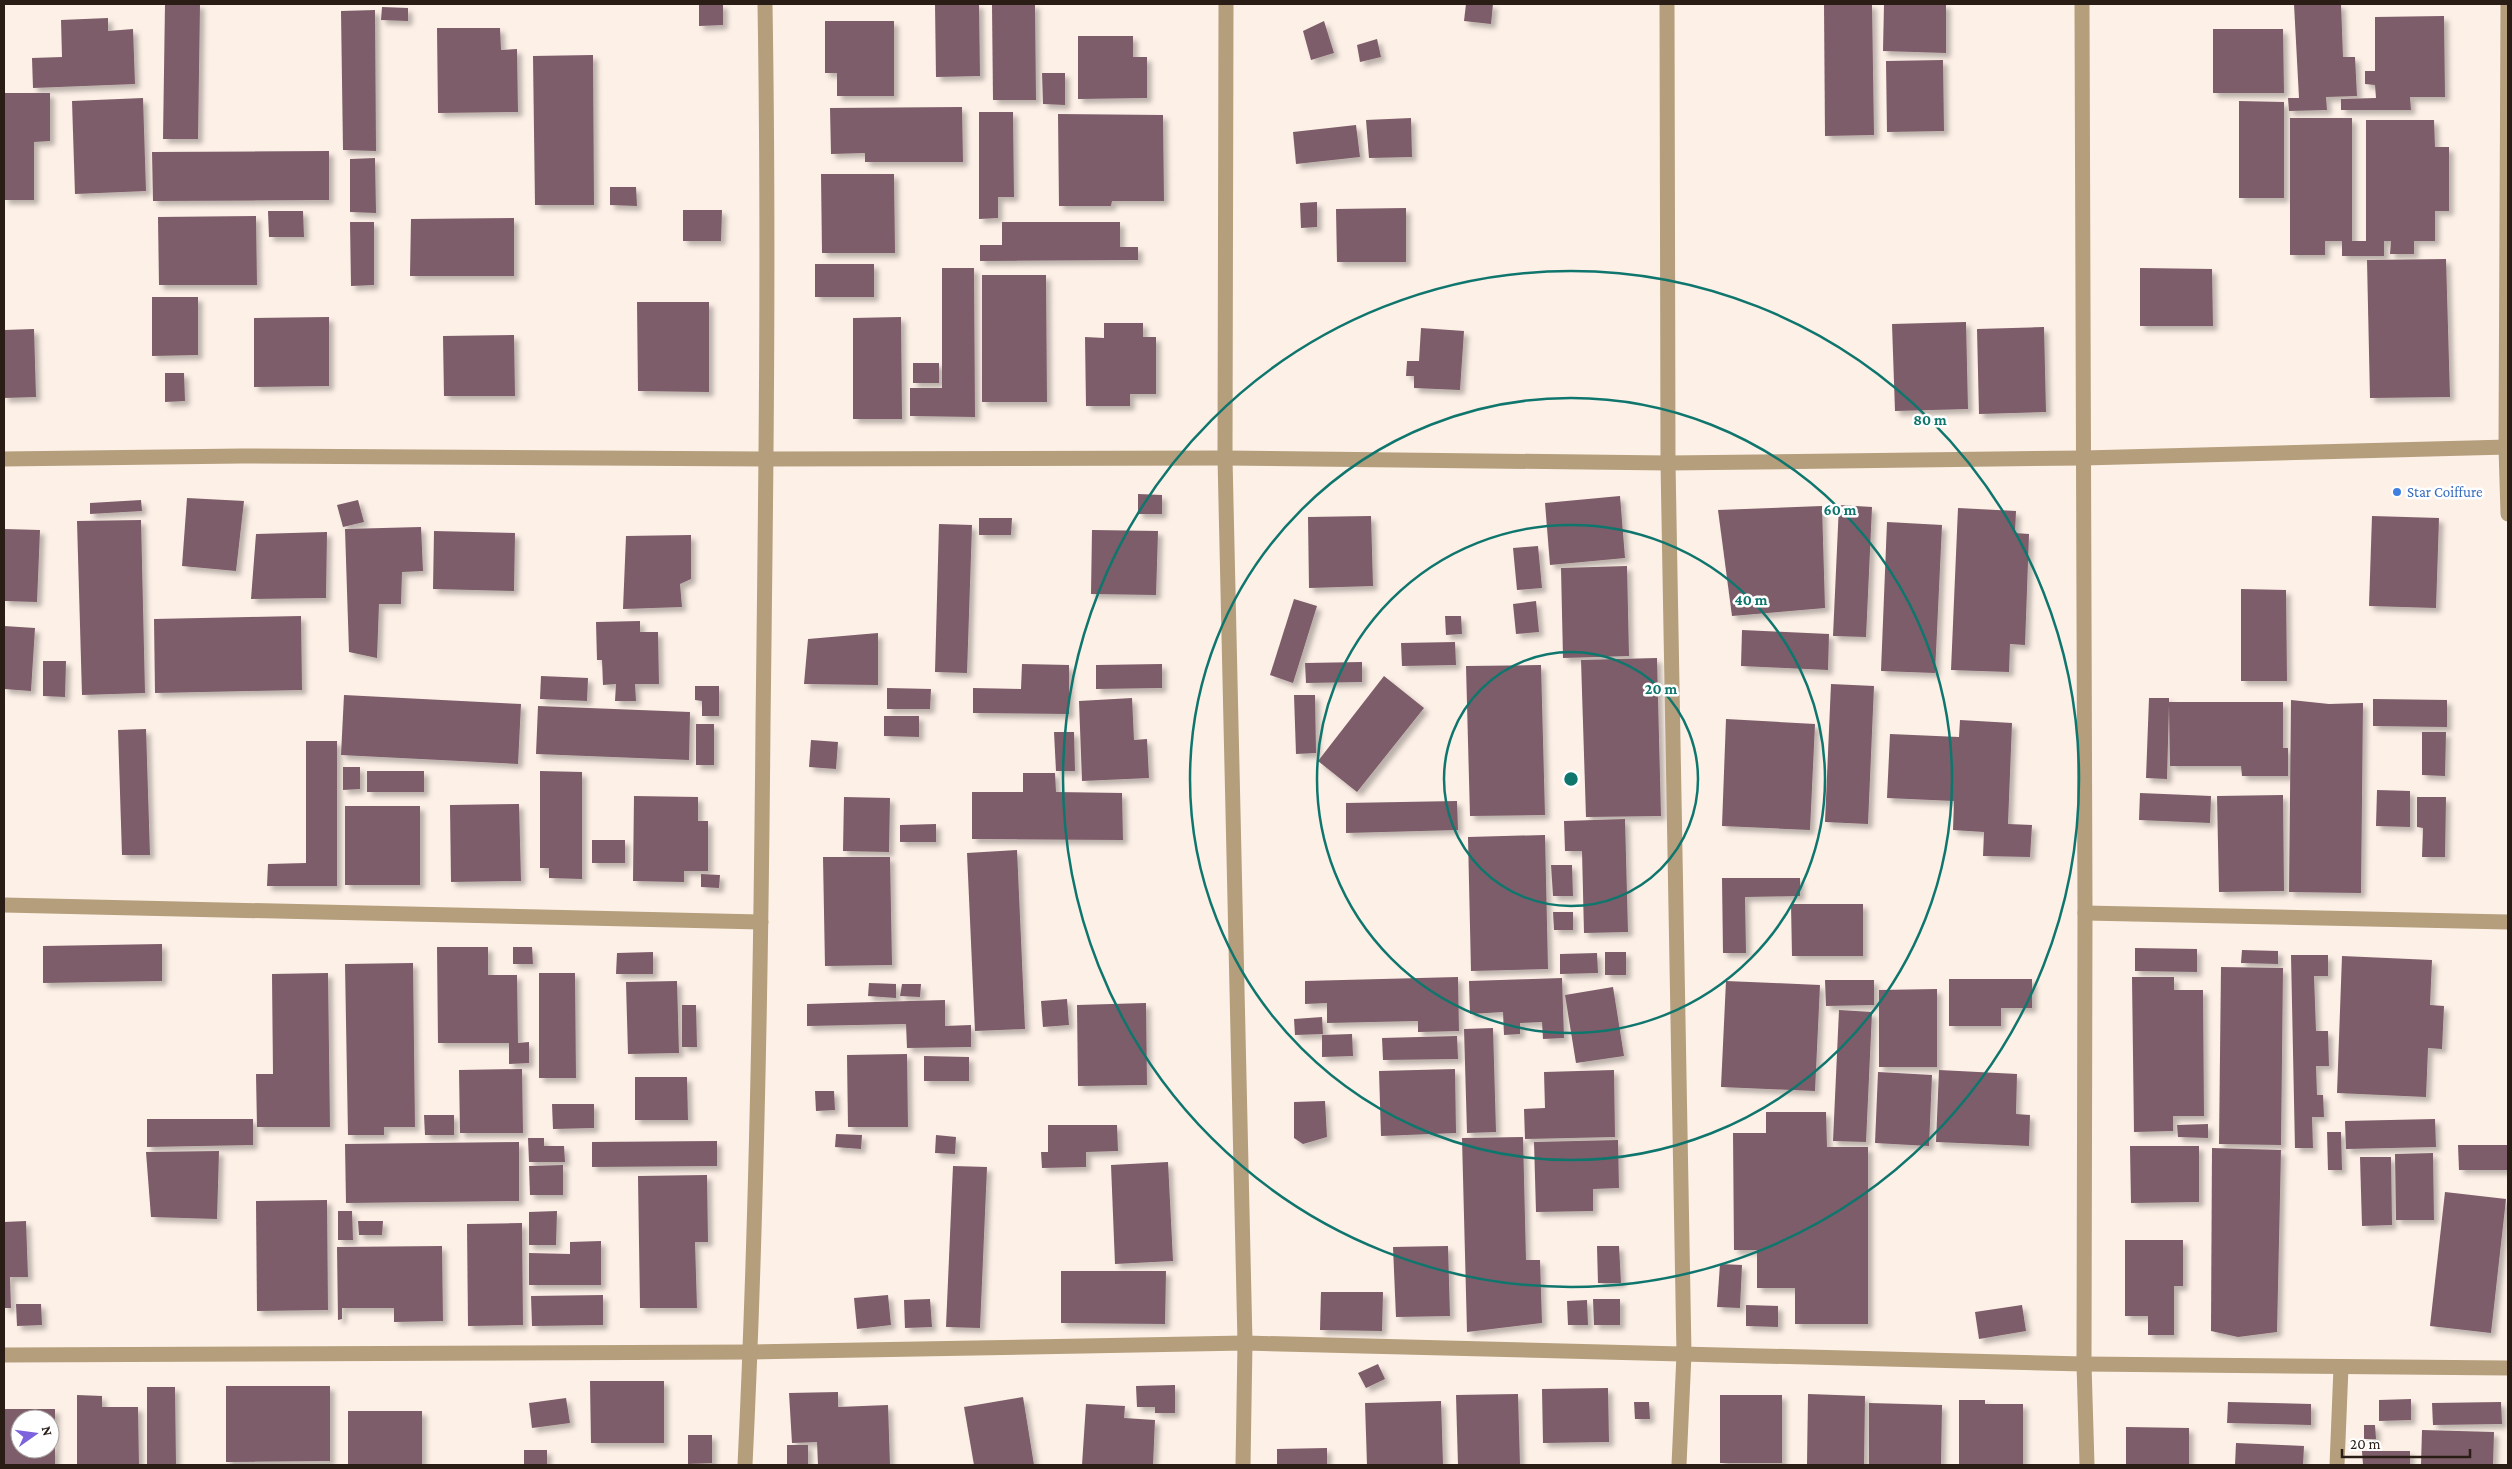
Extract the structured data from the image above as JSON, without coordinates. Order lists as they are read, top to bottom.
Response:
{
  "places": ["Star Coiffure"],
  "scale_bar": "20 m",
  "north": "right",
  "rings": [
    "80 m",
    "60 m",
    "40 m",
    "20 m"
  ]
}
